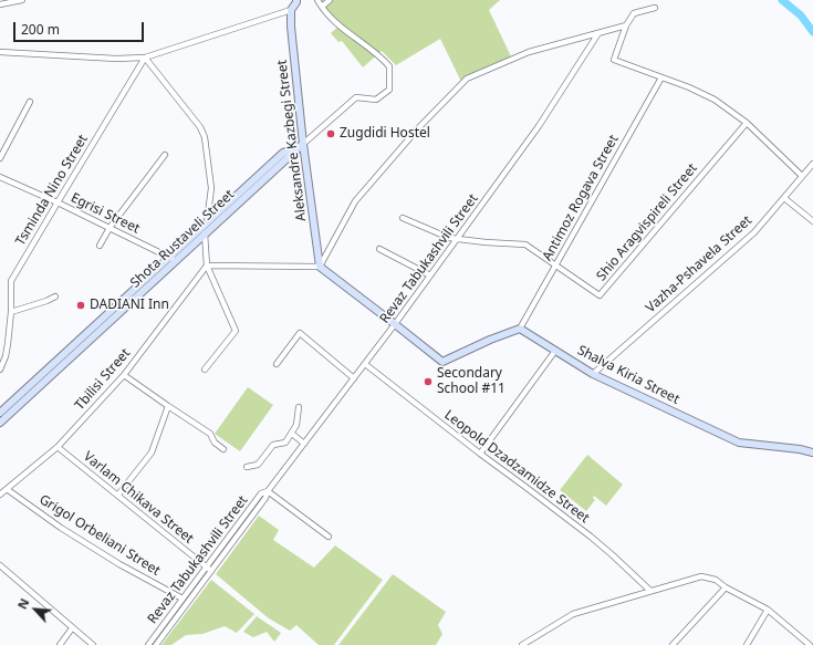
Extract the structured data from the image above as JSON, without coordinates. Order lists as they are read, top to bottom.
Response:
{
  "streets": {
    "street": [
      "Aleksandre Kazbegi Street",
      "Tsminda Nino Street",
      "Antimoz Rogava Street",
      "Egrisi Street",
      "Shio Aragvispireli Street",
      "Shota Rustaveli Street",
      "Revaz Tabukashvili Street",
      "Vazha-Pshavela Street",
      "Shalva Kiria Street",
      "Tbilisi Street",
      "Leopold Dzadzamidze Street",
      "Varlam Chikava Street",
      "Grigol Orbeliani Street"
    ]
  },
  "crossings": [
    ["Aleksandre Kazbegi Street", "Shota Rustaveli Street"],
    ["Tsminda Nino Street", "Egrisi Street"],
    ["Antimoz Rogava Street", "Shio Aragvispireli Street"],
    ["Antimoz Rogava Street", "Shalva Kiria Street"],
    ["Egrisi Street", "Shota Rustaveli Street"],
    ["Revaz Tabukashvili Street", "Leopold Dzadzamidze Street"],
    ["Revaz Tabukashvili Street", "Varlam Chikava Street"],
    ["Revaz Tabukashvili Street", "Grigol Orbeliani Street"],
    ["Vazha-Pshavela Street", "Shalva Kiria Street"],
    ["Tbilisi Street", "Varlam Chikava Street"],
    ["Tbilisi Street", "Grigol Orbeliani Street"]
  ],
  "places": ["Zugdidi Hostel", "DADIANI Inn", "Secondary School #11"],
  "scale_bar": "200 m",
  "north": "top left"
}
